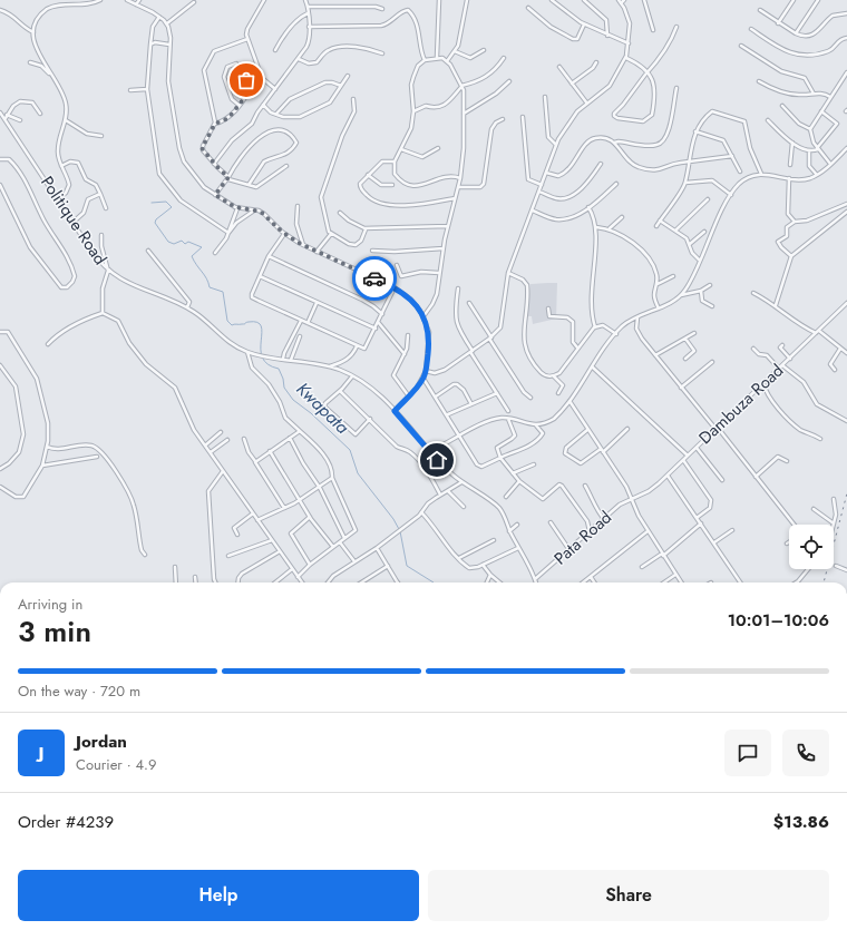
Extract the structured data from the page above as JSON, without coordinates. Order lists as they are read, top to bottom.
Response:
{
  "streets": {
    "street": ["Politique Road", "Dambuza Road", "Pata Road"]
  },
  "crossings": [
    ["Dambuza Road", "Pata Road"]
  ],
  "water": ["Kwapata"],
  "page": {
    "heading": ["3 min", "Arriving in", "10:01–10:06"],
    "panel": [
      "Jordan",
      "Courier · 4.9",
      "Order #4239",
      "$13.86"
    ],
    "bar": "On the way · 720 m",
    "round": "J",
    "buttons": ["Help", "Share"]
  }
}
